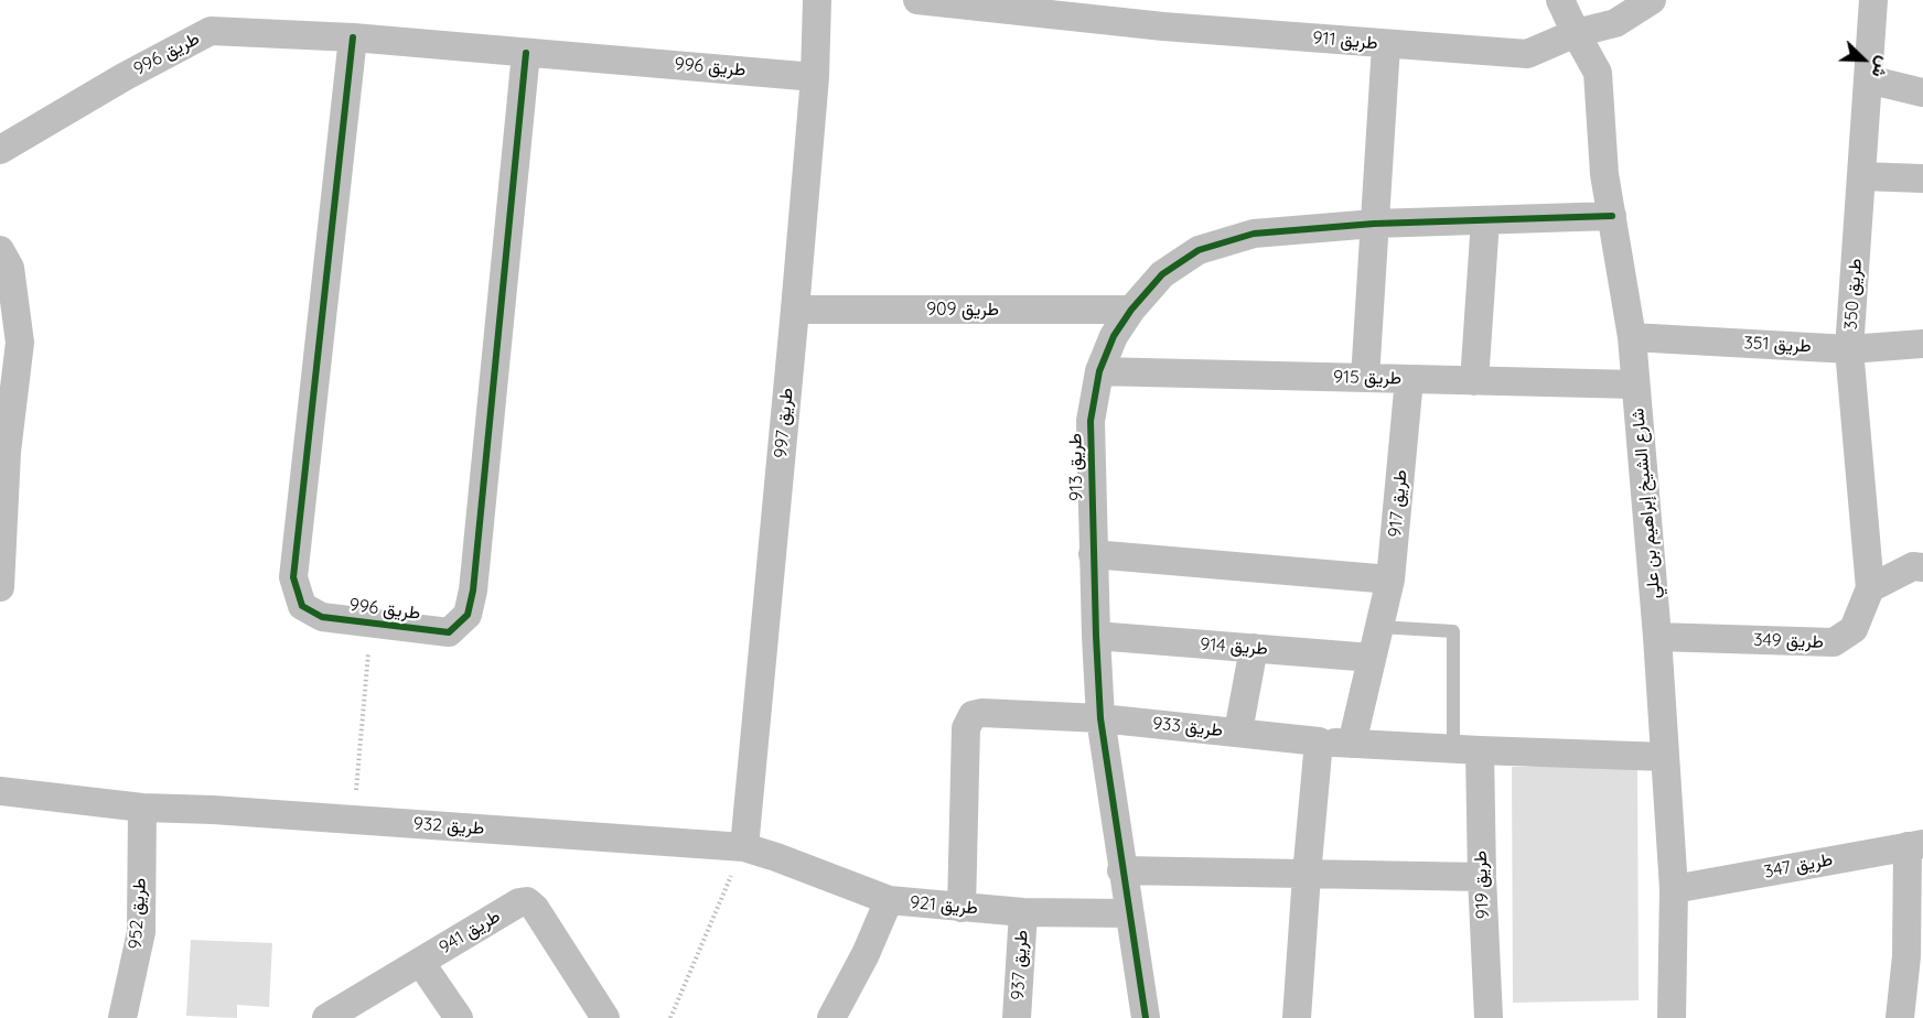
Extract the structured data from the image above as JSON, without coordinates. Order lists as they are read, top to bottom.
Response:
{
  "streets": {
    "street": [
      "طريق 911",
      "طريق 996",
      "طريق 350",
      "طريق 909",
      "طريق 351",
      "طريق 915",
      "طريق 997",
      "طريق 913",
      "طريق 917",
      "شارع الشيخ إبراهيم بن علي",
      "طريق 349",
      "طريق 914",
      "طريق 933",
      "طريق 932",
      "طريق 347",
      "طريق 919",
      "طريق 921",
      "طريق 952",
      "طريق 941",
      "طريق 937"
    ]
  },
  "crossings": [
    ["طريق 911", "شارع الشيخ إبراهيم بن علي"],
    ["طريق 996", "طريق 997"],
    ["طريق 350", "طريق 351"],
    ["طريق 350", "طريق 349"],
    ["طريق 909", "طريق 997"],
    ["طريق 909", "طريق 913"],
    ["طريق 351", "شارع الشيخ إبراهيم بن علي"],
    ["طريق 915", "طريق 913"],
    ["طريق 915", "طريق 917"],
    ["طريق 915", "شارع الشيخ إبراهيم بن علي"],
    ["طريق 997", "طريق 932"],
    ["طريق 913", "شارع الشيخ إبراهيم بن علي"],
    ["طريق 913", "طريق 914"],
    ["طريق 913", "طريق 933"],
    ["طريق 913", "طريق 921"],
    ["طريق 917", "طريق 914"],
    ["طريق 917", "طريق 919"],
    ["شارع الشيخ إبراهيم بن علي", "طريق 349"],
    ["شارع الشيخ إبراهيم بن علي", "طريق 347"],
    ["طريق 933", "طريق 921"],
    ["طريق 932", "طريق 921"],
    ["طريق 932", "طريق 952"],
    ["طريق 921", "طريق 937"]
  ],
  "north": "bottom right"
}
